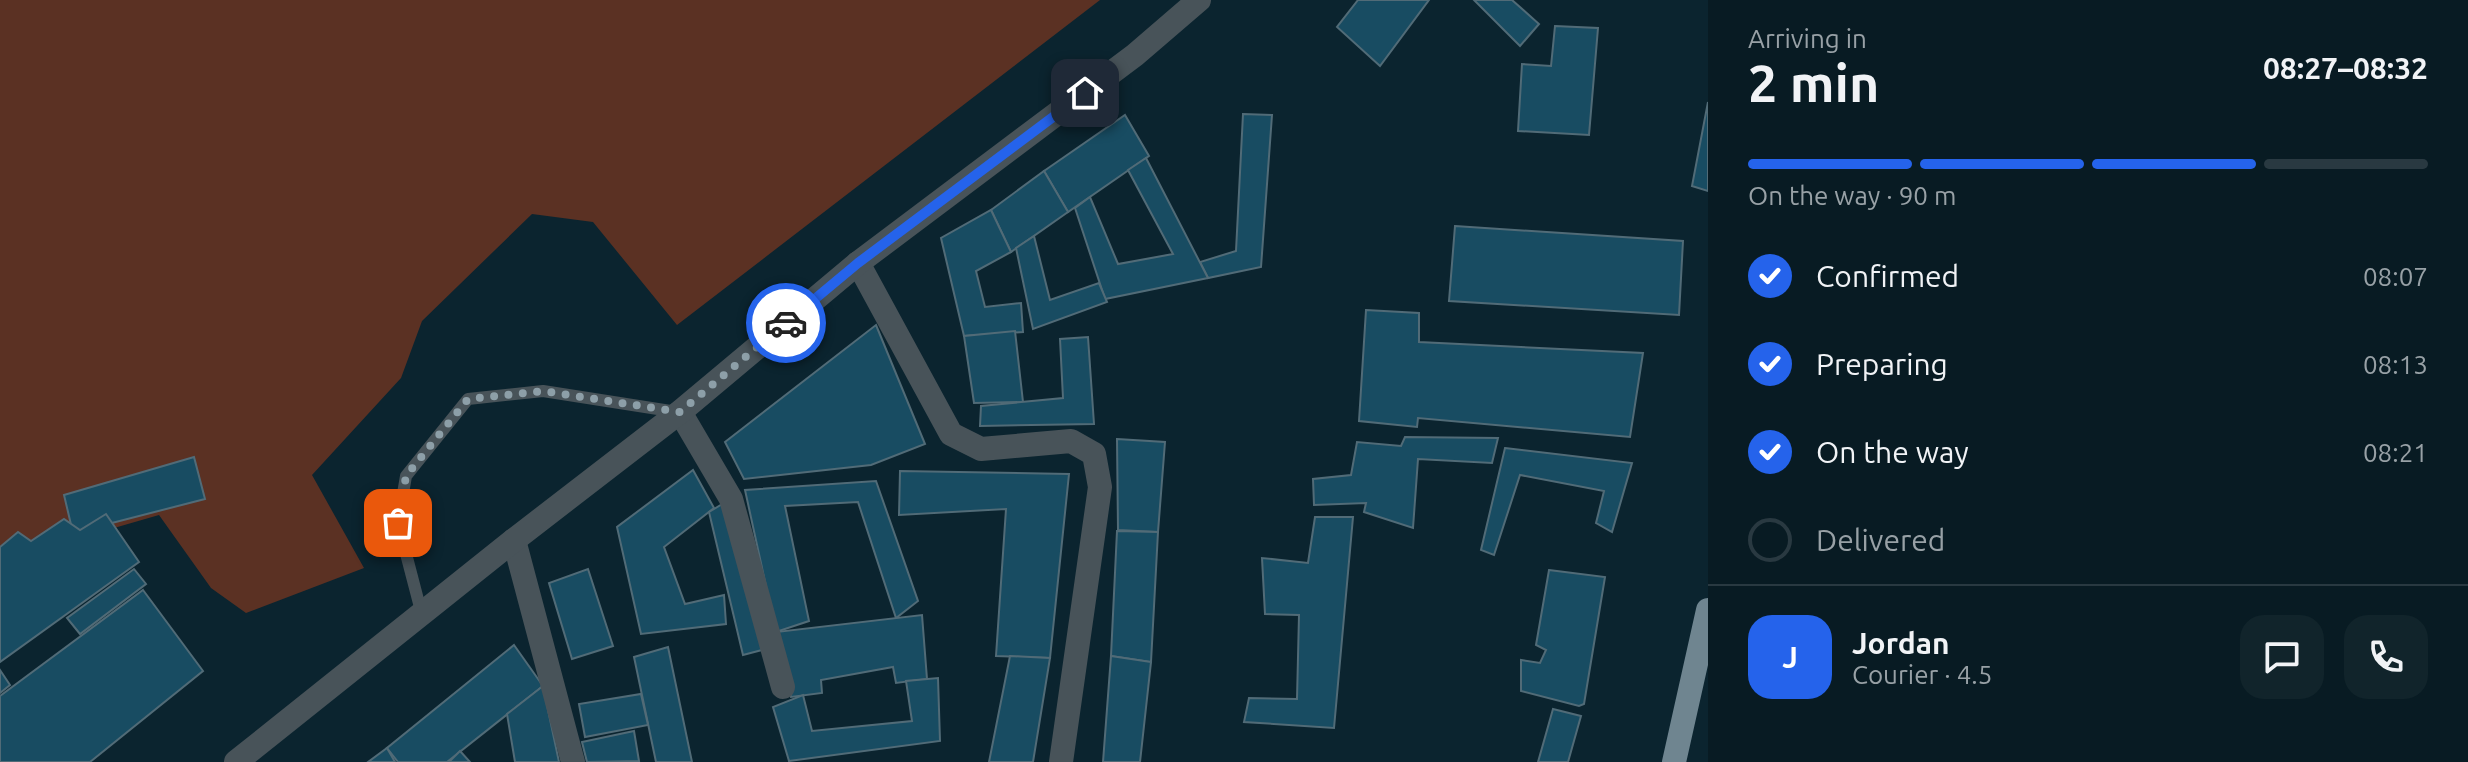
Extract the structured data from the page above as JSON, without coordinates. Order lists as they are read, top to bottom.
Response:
{
  "page": {
    "heading": ["2 min", "Arriving in", "08:27–08:32"],
    "panel": ["Jordan", "Courier · 4.5"],
    "bar": "On the way · 90 m",
    "list": [
      ["Confirmed", "08:07"],
      ["Preparing", "08:13"],
      ["On the way", "08:21"],
      "Delivered"
    ],
    "round": "J"
  }
}
